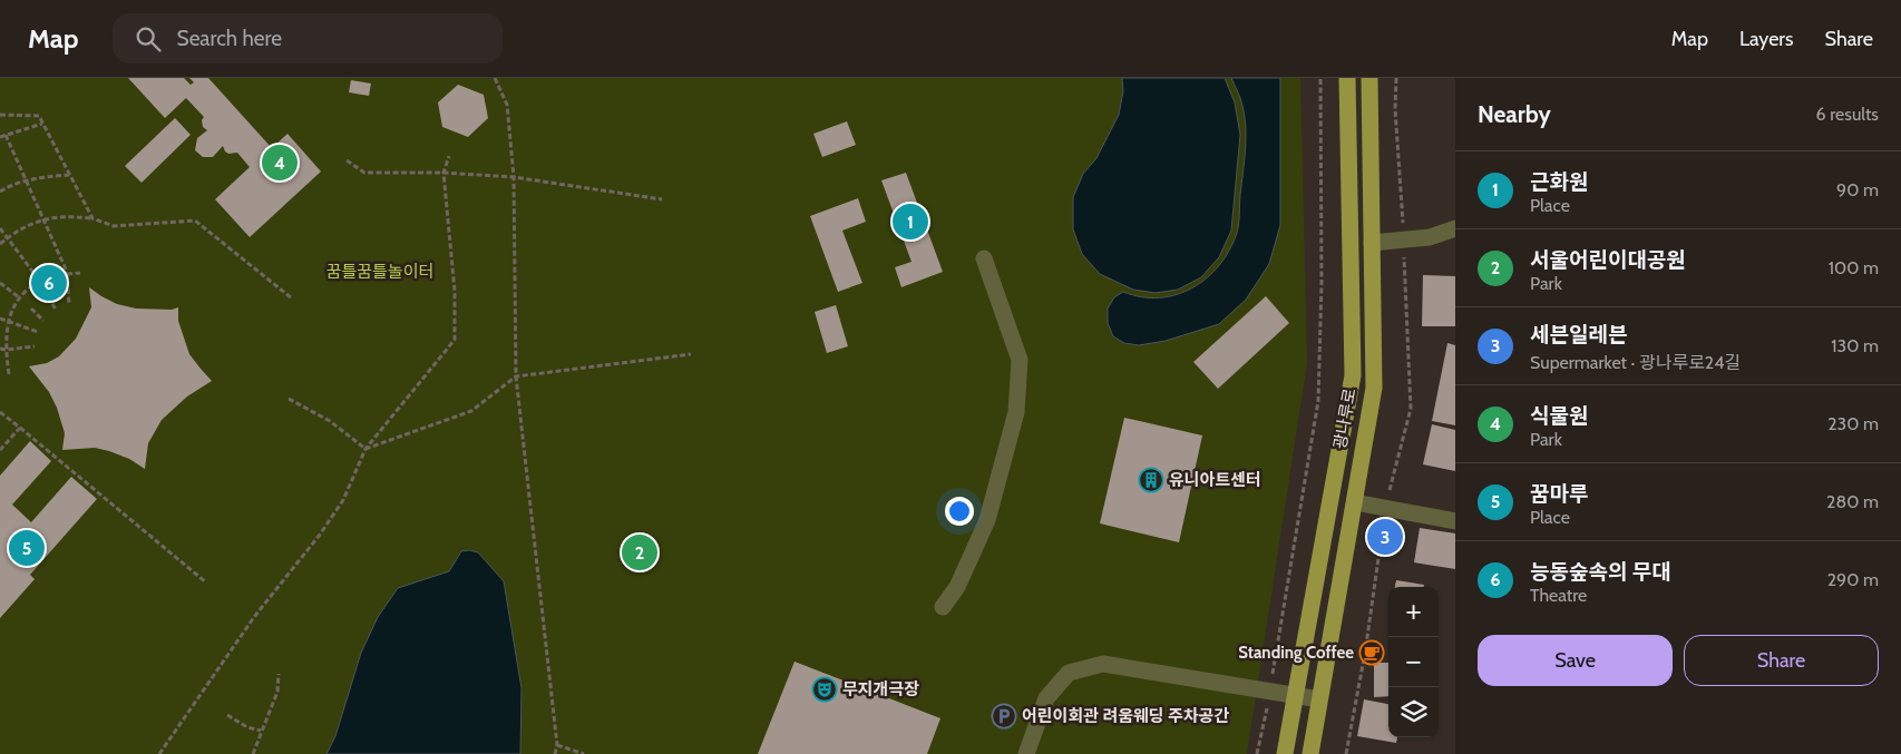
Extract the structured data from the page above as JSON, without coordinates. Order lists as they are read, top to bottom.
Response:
{
  "streets": {
    "main road": ["광나루로"]
  },
  "parks": ["꿈틀꿈틀놀이터"],
  "places": {
    "building": ["유니아트센터"],
    "cafe": ["Standing Coffee"],
    "theatre": ["무지개극장"],
    "parking": ["어린이회관 려움웨딩 주차공간"]
  },
  "page": {
    "header": "Map",
    "search": "Search here",
    "nav": ["Map", "Layers", "Share"],
    "heading": ["Nearby", "6 results"],
    "pins": [
      "4",
      "1",
      "6",
      "3",
      "5",
      "2"
    ],
    "list": [
      {
        "mark": "1",
        "name": "근화원",
        "note": "Place",
        "value": "90 m"
      },
      {
        "mark": "2",
        "name": "서울어린이대공원",
        "note": "Park",
        "value": "100 m"
      },
      {
        "mark": "3",
        "name": "세븐일레븐",
        "note": "Supermarket · 광나루로24길",
        "value": "130 m"
      },
      {
        "mark": "4",
        "name": "식물원",
        "note": "Park",
        "value": "230 m"
      },
      {
        "mark": "5",
        "name": "꿈마루",
        "note": "Place",
        "value": "280 m"
      },
      {
        "mark": "6",
        "name": "능동숲속의 무대",
        "note": "Theatre",
        "value": "290 m"
      }
    ],
    "map_buttons": ["+", "−"],
    "buttons": ["Save", "Share"]
  }
}
